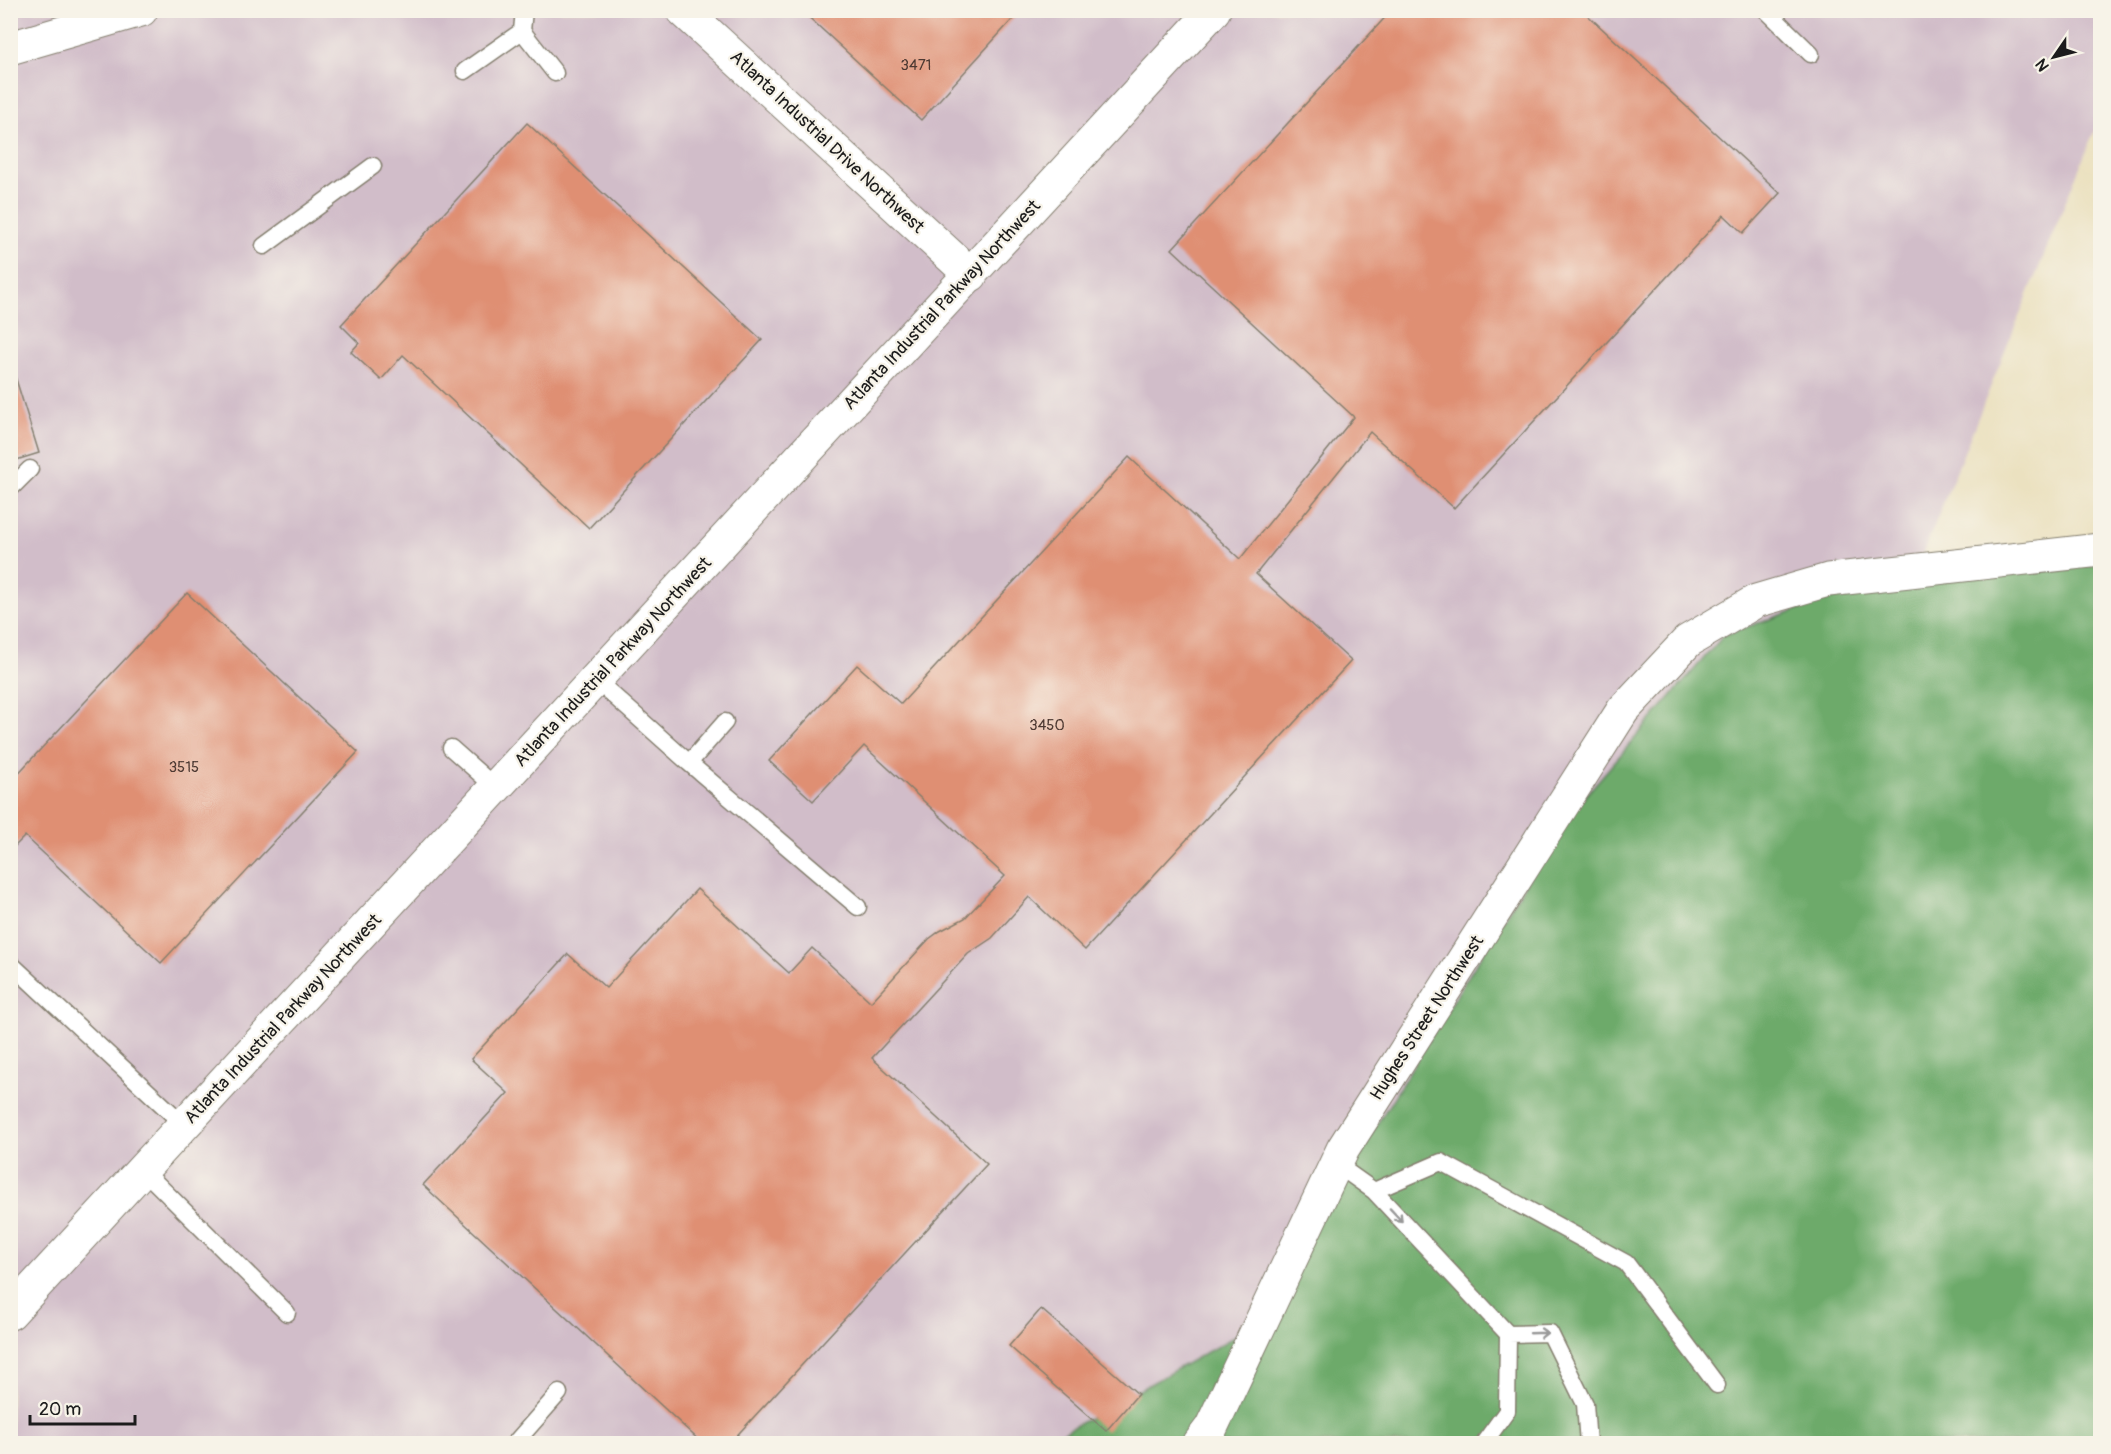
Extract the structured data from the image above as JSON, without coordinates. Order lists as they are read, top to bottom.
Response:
{
  "streets": {
    "street": ["Atlanta Industrial Drive Northwest", "Atlanta Industrial Parkway Northwest", "Hughes Street Northwest"]
  },
  "crossings": [
    ["Atlanta Industrial Drive Northwest", "Atlanta Industrial Parkway Northwest"]
  ],
  "house_numbers": ["3471", "3450", "3515"],
  "scale_bar": "20 m",
  "north": "bottom left"
}
